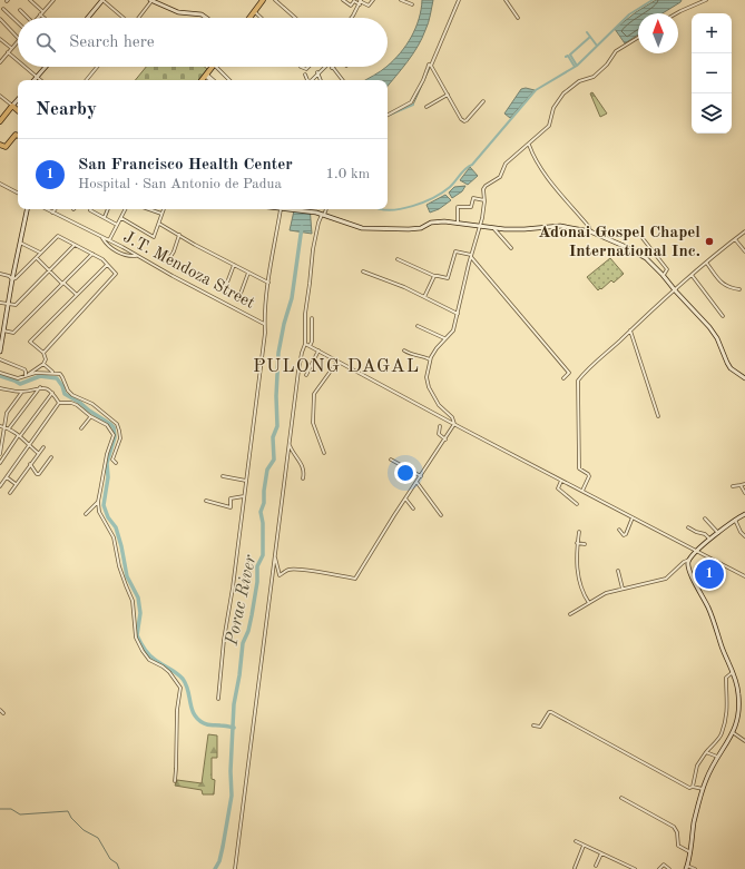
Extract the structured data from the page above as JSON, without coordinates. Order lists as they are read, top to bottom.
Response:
{
  "streets": {
    "street": ["J.T. Mendoza Street"]
  },
  "districts": ["PULONG DAGAL"],
  "water": ["Porac River"],
  "places": ["Adonai Gospel Chapel International Inc."],
  "north": "top",
  "page": {
    "map_buttons": ["+", "−"],
    "search": "Search here",
    "heading": "Nearby",
    "list": [
      {
        "mark": "1",
        "name": "San Francisco Health Center",
        "note": "Hospital · San Antonio de Padua",
        "value": "1.0 km"
      }
    ],
    "pins": "1"
  }
}
